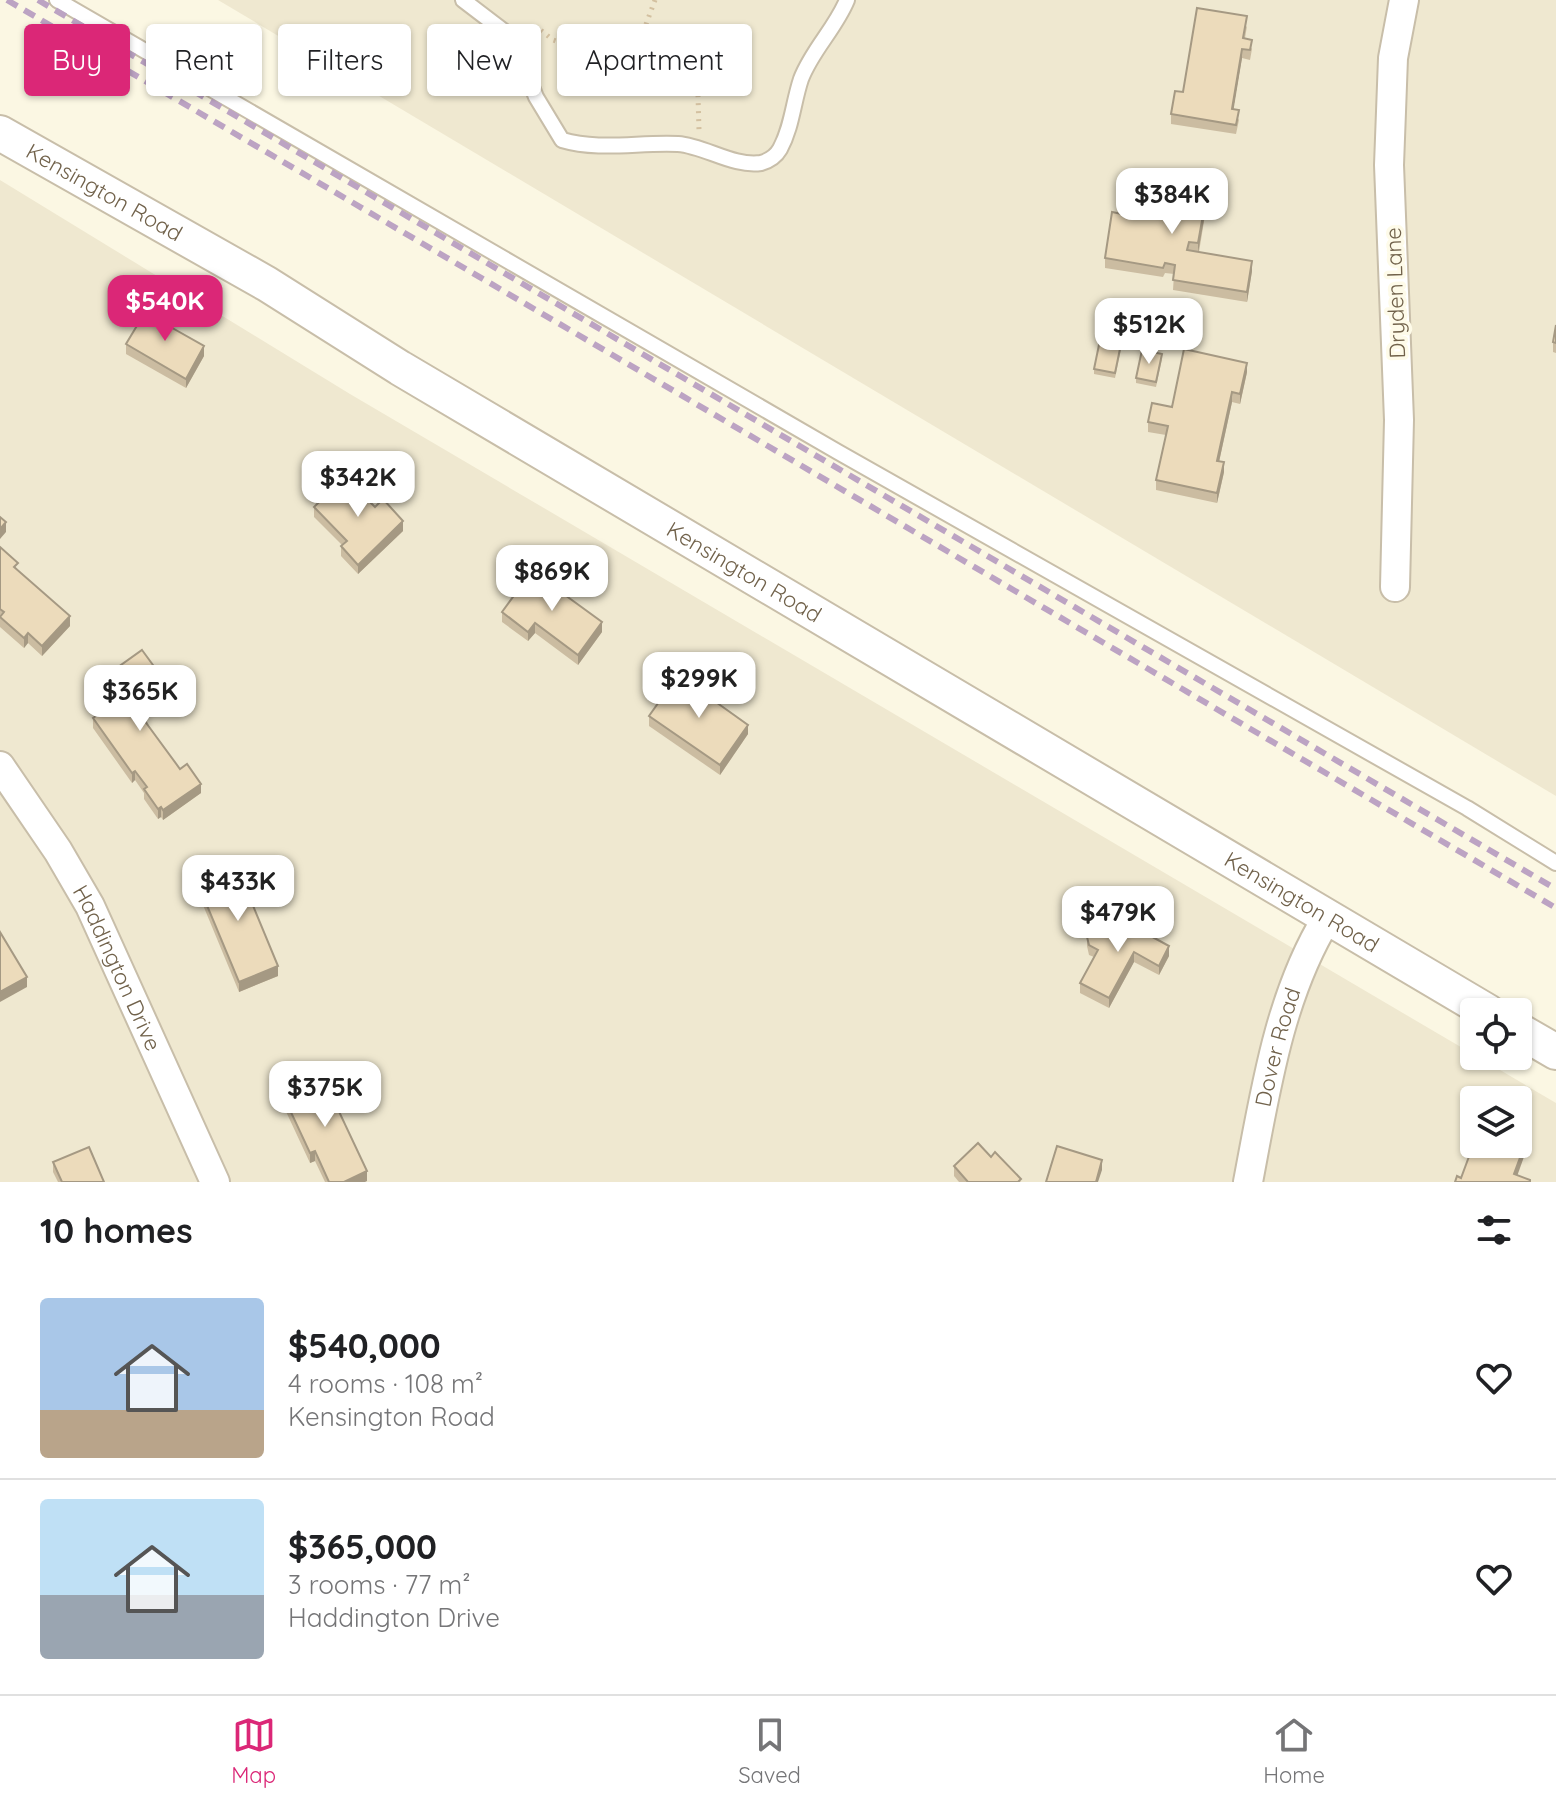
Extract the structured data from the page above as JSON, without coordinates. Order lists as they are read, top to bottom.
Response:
{
  "streets": {
    "street": [
      "Kensington Road",
      "Dryden Lane",
      "Haddington Drive",
      "Dover Road"
    ]
  },
  "crossings": [
    ["Kensington Road", "Dover Road"]
  ],
  "page": {
    "chip": [
      "Buy",
      "Rent",
      "Filters",
      "New",
      "Apartment"
    ],
    "price": [
      "$384K",
      "$540K",
      "$512K",
      "$342K",
      "$869K",
      "$299K",
      "$365K",
      "$433K",
      "$479K",
      "$375K"
    ],
    "heading": "10 homes",
    "list": [
      {
        "name": "$540,000",
        "note": "4 rooms · 108 m² · Kensington Road"
      },
      {
        "name": "$365,000",
        "note": "3 rooms · 77 m² · Haddington Drive"
      }
    ],
    "tabs": ["Map", "Saved", "Home"]
  }
}
